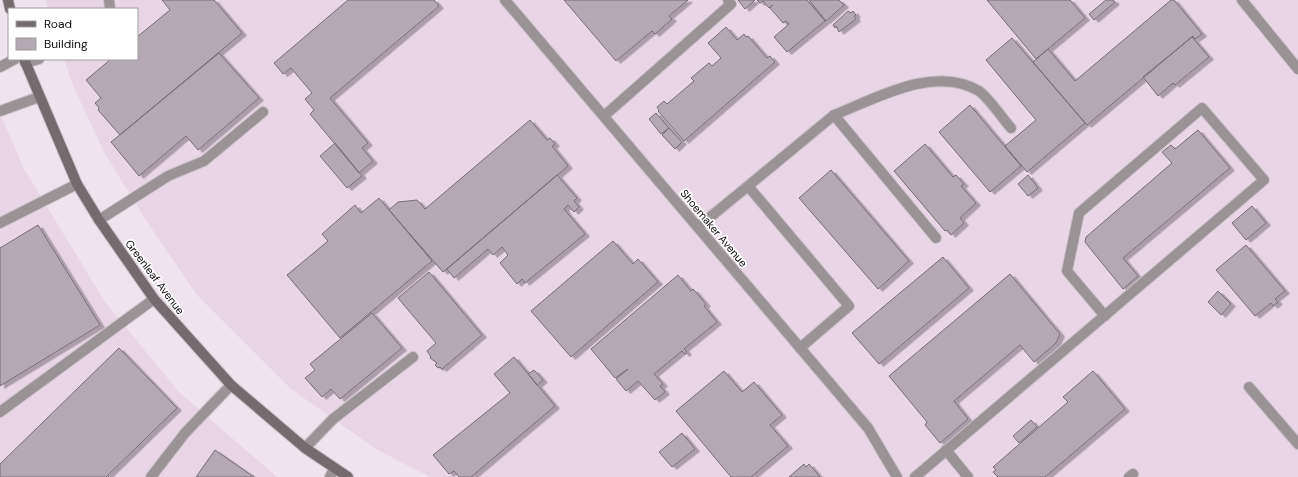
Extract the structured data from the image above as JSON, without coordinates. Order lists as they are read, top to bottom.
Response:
{
  "streets": {
    "main road": ["Greenleaf Avenue"],
    "street": ["Shoemaker Avenue"]
  },
  "legend": ["Road", "Building"]
}
